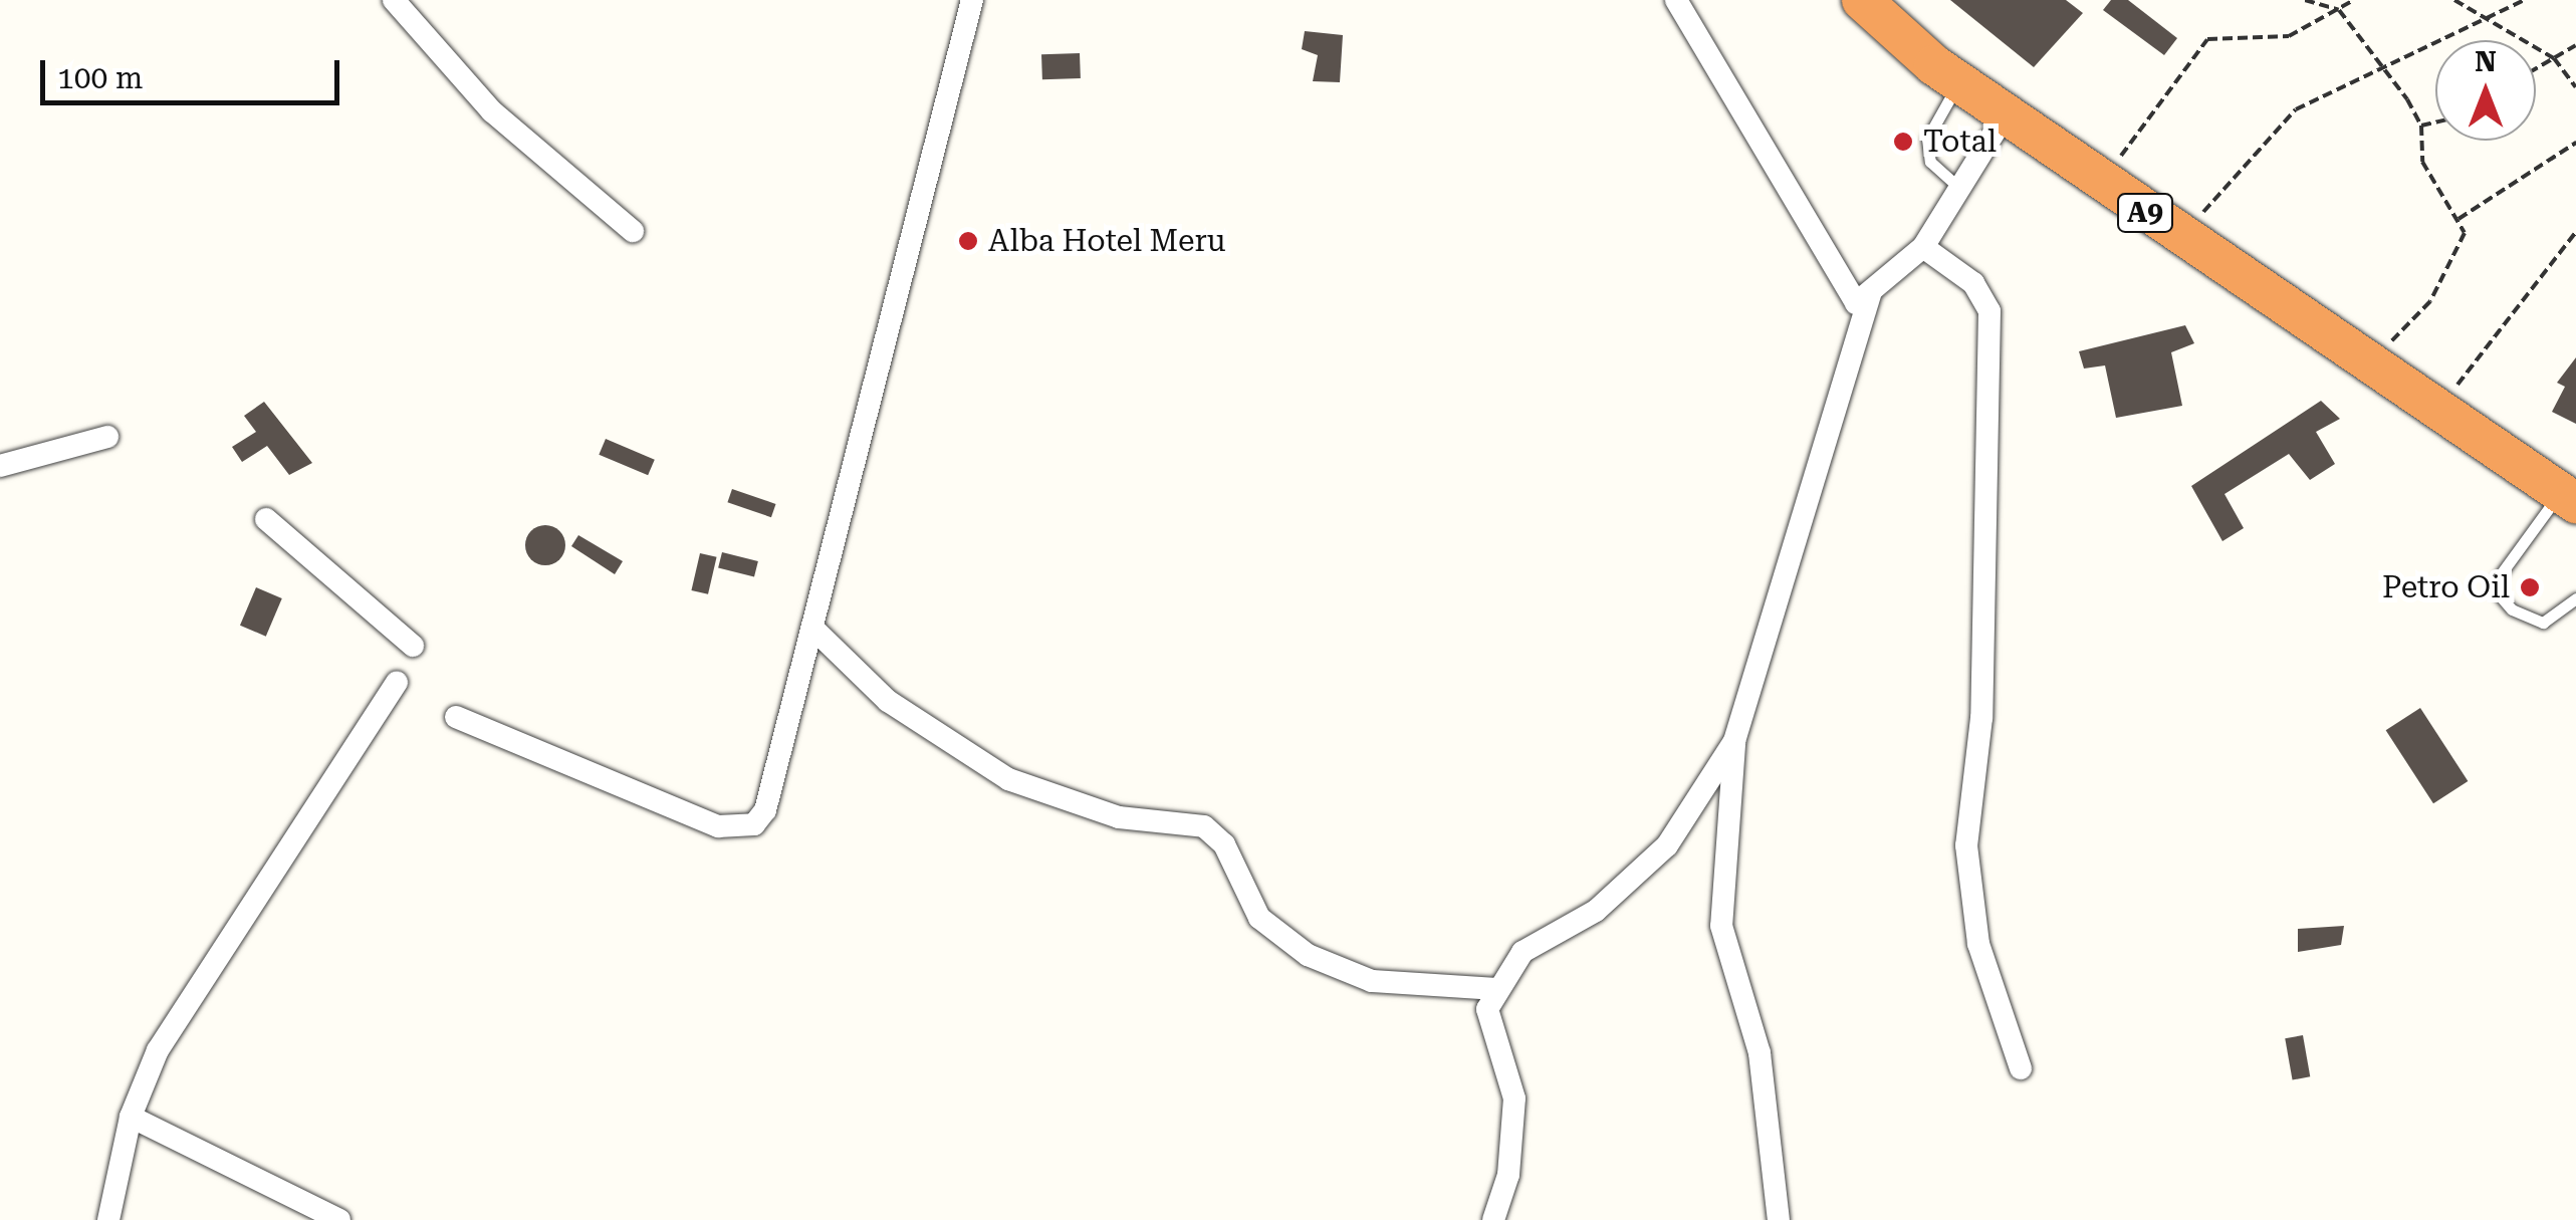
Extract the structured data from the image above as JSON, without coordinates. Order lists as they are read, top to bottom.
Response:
{
  "streets": {
    "highway": ["A9"]
  },
  "places": ["Total", "Alba Hotel Meru", "Petro Oil"],
  "scale_bar": "100 m",
  "north": "top"
}
